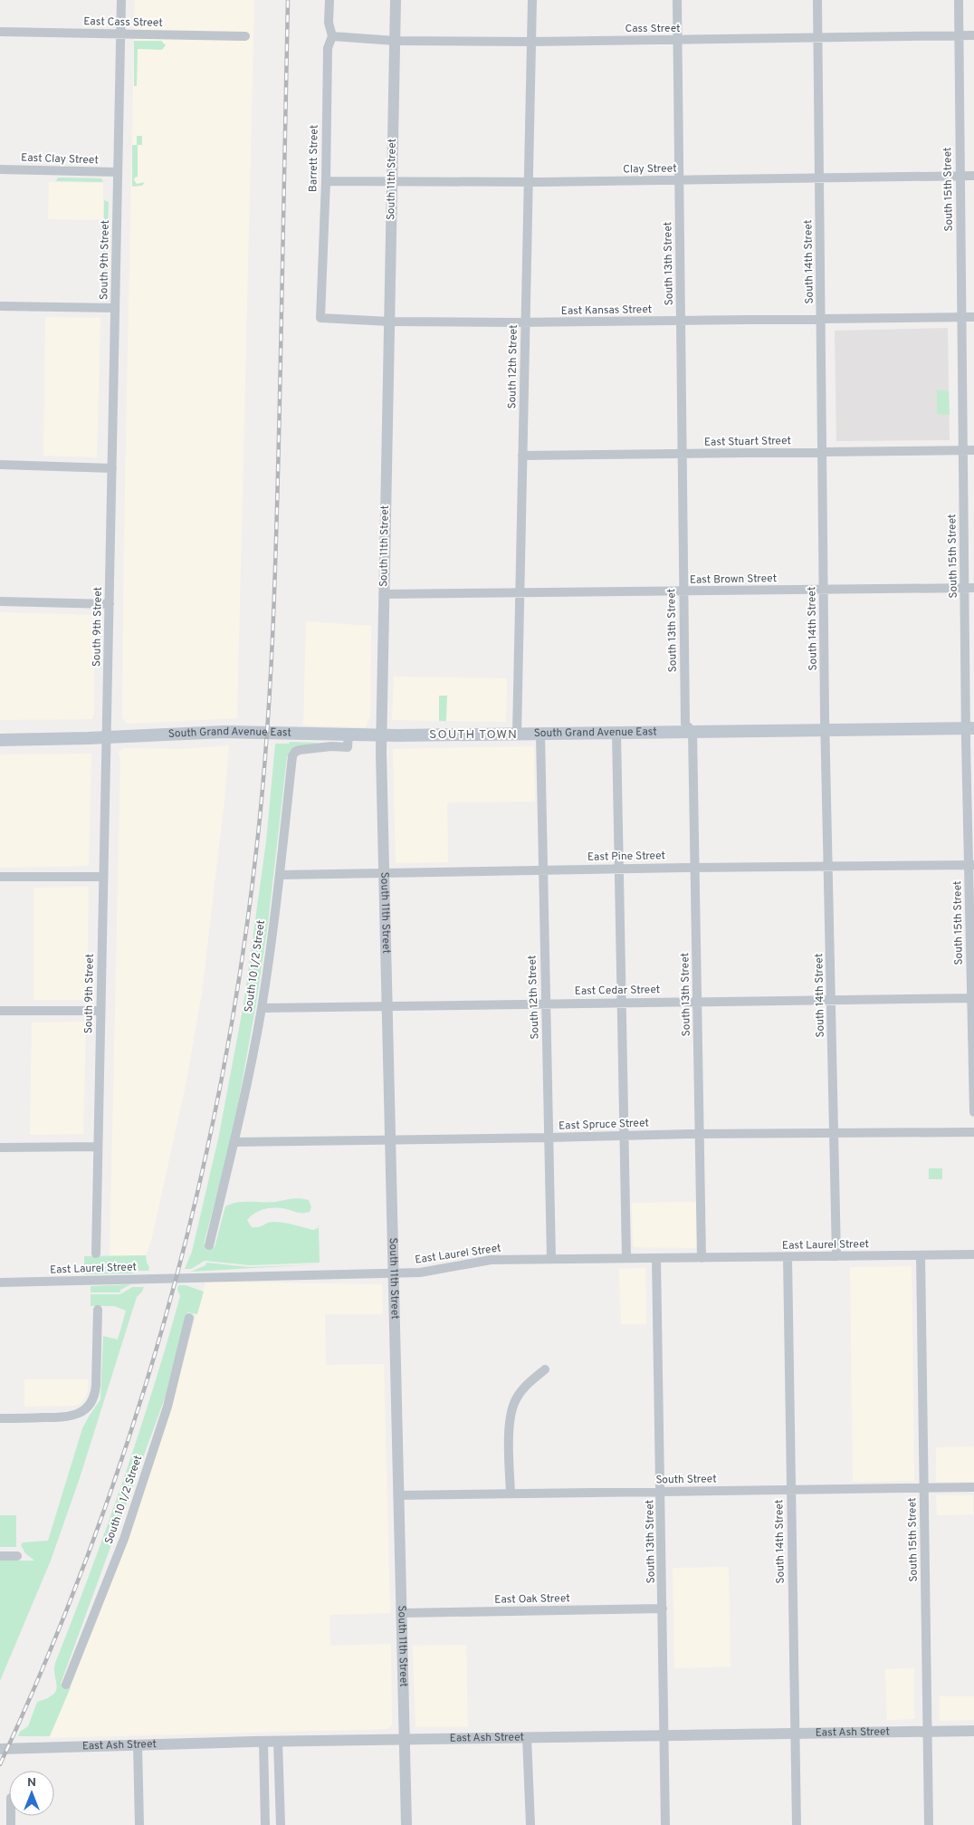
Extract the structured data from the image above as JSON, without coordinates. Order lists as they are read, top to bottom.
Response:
{
  "streets": {
    "main road": ["South Grand Avenue East"],
    "street": [
      "East Cass Street",
      "Cass Street",
      "Barrett Street",
      "East Clay Street",
      "Clay Street",
      "South 11th Street",
      "South 15th Street",
      "South 9th Street",
      "South 14th Street",
      "South 13th Street",
      "East Kansas Street",
      "South 12th Street",
      "East Stuart Street",
      "East Brown Street",
      "East Pine Street",
      "South 10 1/2 Street",
      "East Cedar Street",
      "East Spruce Street",
      "East Laurel Street",
      "South Street",
      "East Oak Street",
      "East Ash Street"
    ]
  },
  "crossings": [
    ["East Cass Street", "South 9th Street"],
    ["Cass Street", "Barrett Street"],
    ["Cass Street", "South 11th Street"],
    ["Cass Street", "South 15th Street"],
    ["Cass Street", "South 14th Street"],
    ["Cass Street", "South 13th Street"],
    ["Cass Street", "South 12th Street"],
    ["Barrett Street", "Clay Street"],
    ["Barrett Street", "East Kansas Street"],
    ["East Clay Street", "South 9th Street"],
    ["Clay Street", "South 11th Street"],
    ["Clay Street", "South 15th Street"],
    ["Clay Street", "South 14th Street"],
    ["Clay Street", "South 13th Street"],
    ["Clay Street", "South 12th Street"],
    ["South 11th Street", "East Kansas Street"],
    ["South 11th Street", "East Brown Street"],
    ["South 11th Street", "South Grand Avenue East"],
    ["South 11th Street", "East Pine Street"],
    ["South 11th Street", "East Cedar Street"],
    ["South 11th Street", "East Spruce Street"],
    ["South 11th Street", "East Laurel Street"],
    ["South 11th Street", "South Street"],
    ["South 11th Street", "East Oak Street"],
    ["South 11th Street", "East Ash Street"],
    ["South 15th Street", "East Kansas Street"],
    ["South 15th Street", "East Stuart Street"],
    ["South 15th Street", "East Brown Street"],
    ["South 15th Street", "South Grand Avenue East"],
    ["South 15th Street", "East Pine Street"],
    ["South 15th Street", "East Cedar Street"],
    ["South 15th Street", "East Laurel Street"],
    ["South 15th Street", "South Street"],
    ["South 15th Street", "East Ash Street"],
    ["South 9th Street", "South Grand Avenue East"],
    ["South 14th Street", "East Kansas Street"],
    ["South 14th Street", "East Stuart Street"],
    ["South 14th Street", "East Brown Street"],
    ["South 14th Street", "South Grand Avenue East"],
    ["South 14th Street", "East Pine Street"],
    ["South 14th Street", "East Cedar Street"],
    ["South 14th Street", "East Spruce Street"],
    ["South 14th Street", "East Laurel Street"],
    ["South 14th Street", "South Street"],
    ["South 14th Street", "East Ash Street"],
    ["South 13th Street", "East Kansas Street"],
    ["South 13th Street", "East Stuart Street"],
    ["South 13th Street", "East Brown Street"],
    ["South 13th Street", "South Grand Avenue East"],
    ["South 13th Street", "East Pine Street"],
    ["South 13th Street", "East Cedar Street"],
    ["South 13th Street", "East Spruce Street"],
    ["South 13th Street", "East Laurel Street"],
    ["South 13th Street", "South Street"],
    ["South 13th Street", "East Oak Street"],
    ["South 13th Street", "East Ash Street"],
    ["East Kansas Street", "South 12th Street"],
    ["South 12th Street", "East Stuart Street"],
    ["South 12th Street", "East Brown Street"],
    ["South 12th Street", "South Grand Avenue East"],
    ["South 12th Street", "East Pine Street"],
    ["South 12th Street", "East Cedar Street"],
    ["South 12th Street", "East Spruce Street"],
    ["South 12th Street", "East Laurel Street"],
    ["South Grand Avenue East", "South 10 1/2 Street"],
    ["East Pine Street", "South 10 1/2 Street"],
    ["South 10 1/2 Street", "East Cedar Street"],
    ["South 10 1/2 Street", "East Spruce Street"]
  ],
  "districts": ["SOUTH TOWN"],
  "north": "top"
}
